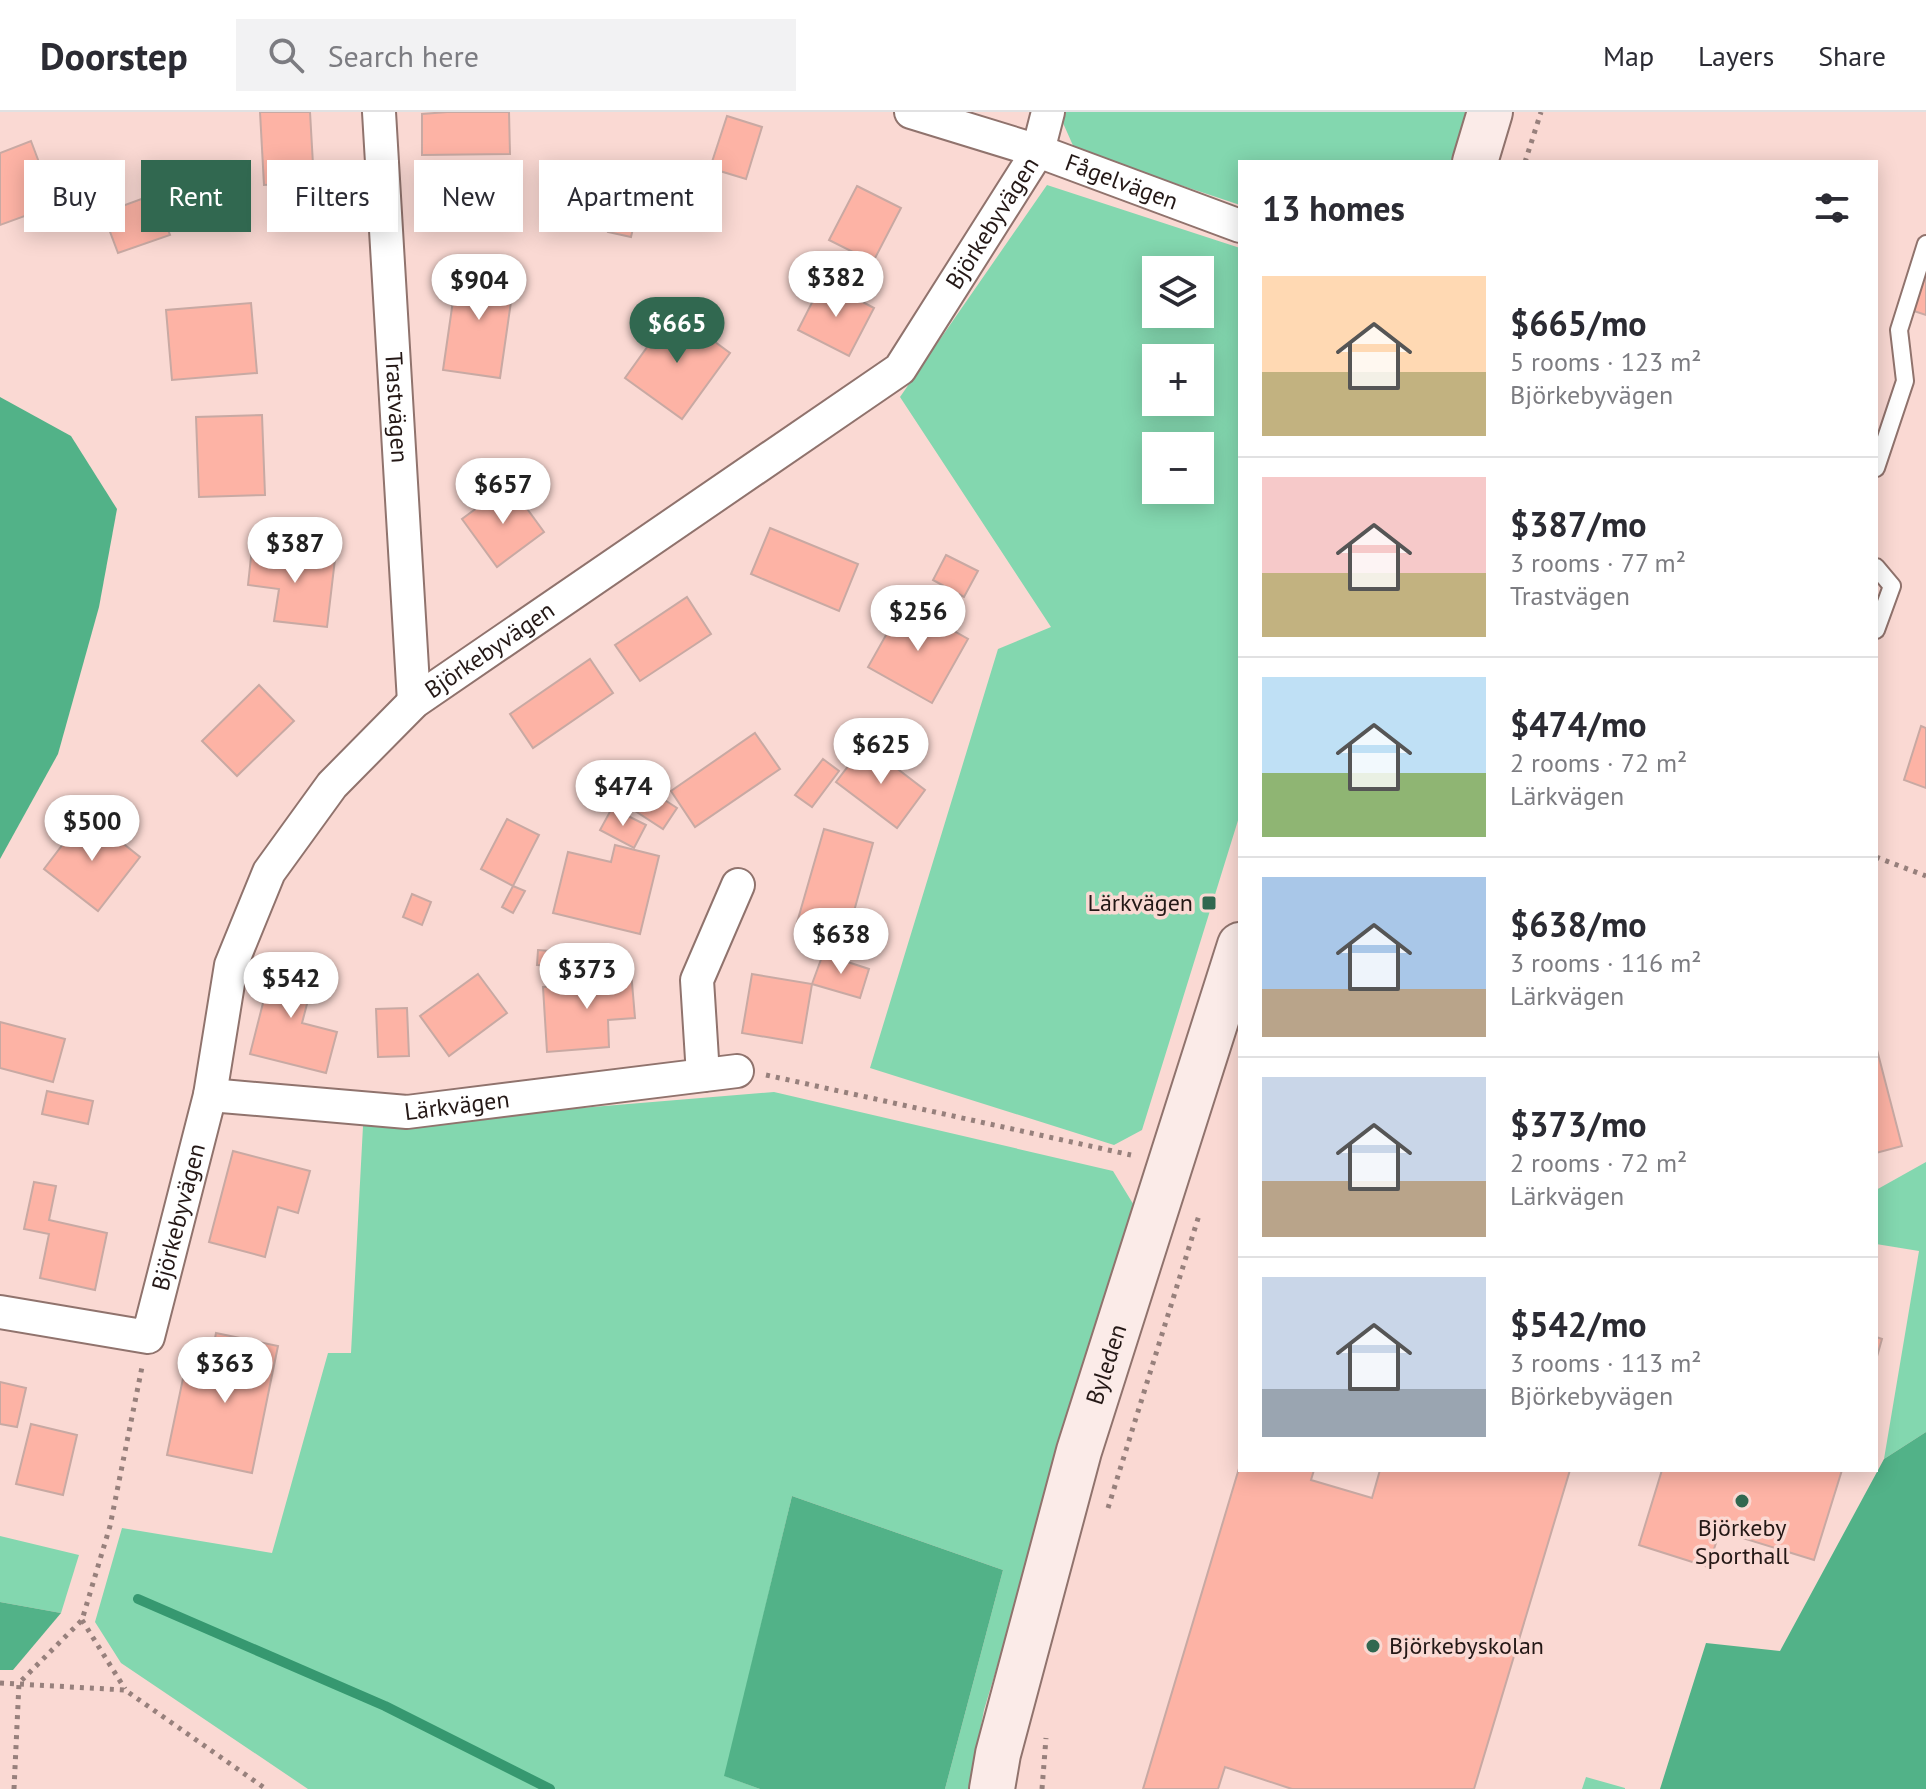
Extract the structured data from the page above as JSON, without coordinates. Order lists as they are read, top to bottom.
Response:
{
  "streets": {
    "street": [
      "Fågelvägen",
      "Björkebyvägen",
      "Trastvägen",
      "Lärkvägen",
      "Byleden"
    ]
  },
  "crossings": [
    ["Fågelvägen", "Björkebyvägen"],
    ["Björkebyvägen", "Trastvägen"],
    ["Björkebyvägen", "Lärkvägen"]
  ],
  "places": {
    "transit": ["Lärkvägen"],
    "other": ["Björkeby Sporthall", "Björkebyskolan"]
  },
  "page": {
    "header": "Doorstep",
    "search": "Search here",
    "nav": ["Map", "Layers", "Share"],
    "chip": [
      "Buy",
      "Rent",
      "Filters",
      "New",
      "Apartment"
    ],
    "heading": "13 homes",
    "price": [
      "$382",
      "$904",
      "$665",
      "$657",
      "$387",
      "$256",
      "$625",
      "$474",
      "$500",
      "$638",
      "$373",
      "$542",
      "$363"
    ],
    "map_buttons": ["+", "−"],
    "list": [
      {
        "name": "$665/mo",
        "note": "5 rooms · 123 m² · Björkebyvägen"
      },
      {
        "name": "$387/mo",
        "note": "3 rooms · 77 m² · Trastvägen"
      },
      {
        "name": "$474/mo",
        "note": "2 rooms · 72 m² · Lärkvägen"
      },
      {
        "name": "$638/mo",
        "note": "3 rooms · 116 m² · Lärkvägen"
      },
      {
        "name": "$373/mo",
        "note": "2 rooms · 72 m² · Lärkvägen"
      },
      {
        "name": "$542/mo",
        "note": "3 rooms · 113 m² · Björkebyvägen"
      }
    ]
  }
}
